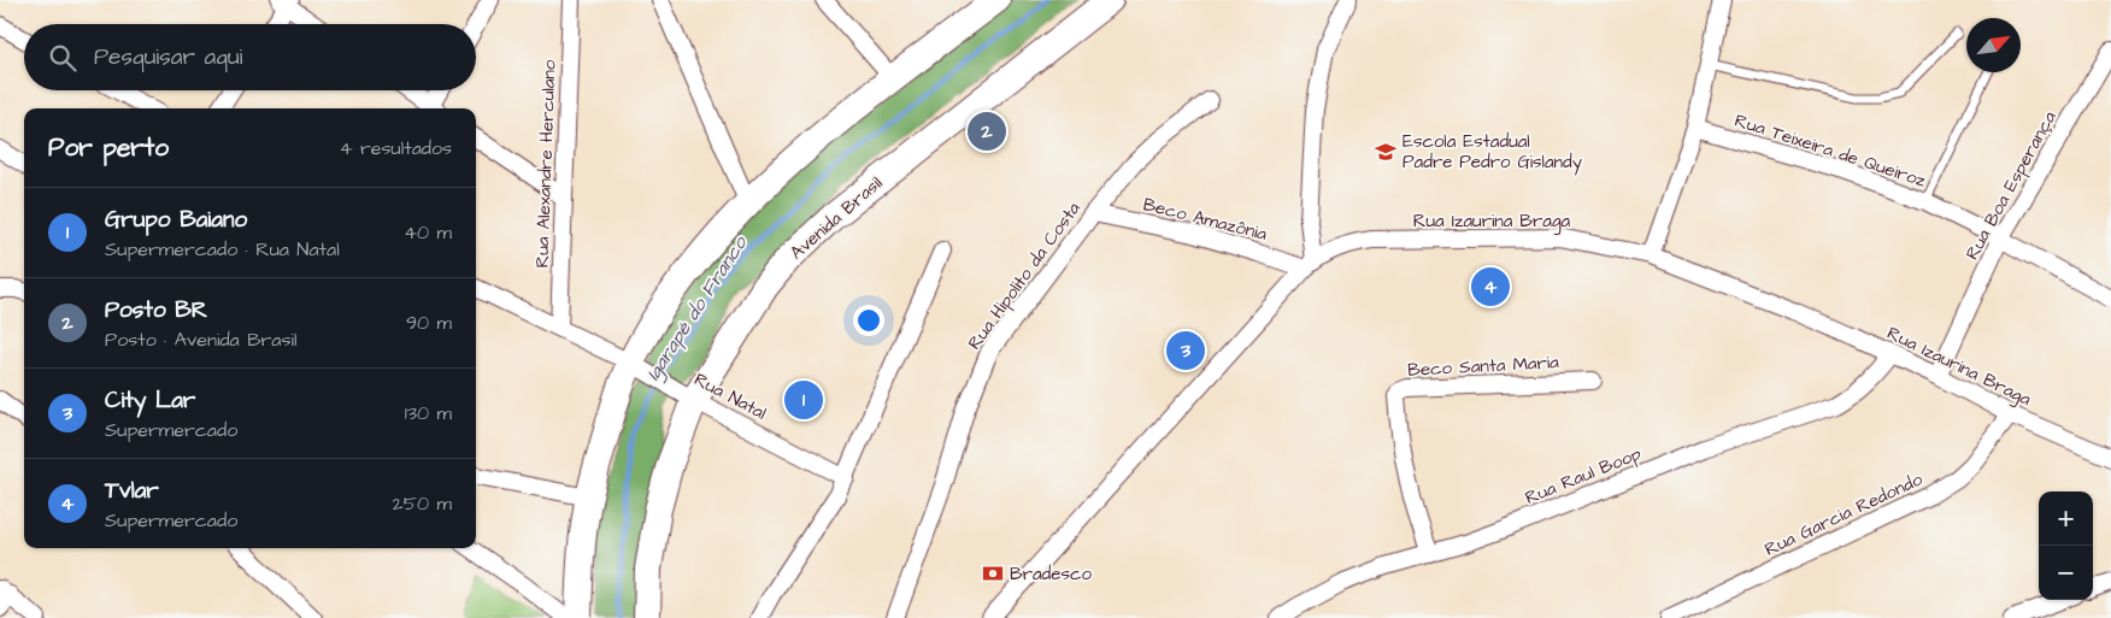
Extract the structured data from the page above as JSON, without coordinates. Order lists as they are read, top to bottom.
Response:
{
  "streets": {
    "highway": ["Avenida Brasil"],
    "street": [
      "Rua Teixeira de Queiroz",
      "Rua Alexandre Herculano",
      "Rua Boa Esperança",
      "Beco Amazônia",
      "Rua Izaurina Braga",
      "Rua Hipolito da Costa",
      "Beco Santa Maria",
      "Rua Natal",
      "Rua Raul Boop",
      "Rua Garcia Redondo"
    ]
  },
  "crossings": [
    ["Rua Teixeira de Queiroz", "Rua Boa Esperança"],
    ["Rua Alexandre Herculano", "Rua Natal"],
    ["Rua Boa Esperança", "Rua Izaurina Braga"],
    ["Avenida Brasil", "Rua Natal"],
    ["Beco Amazônia", "Rua Izaurina Braga"],
    ["Beco Amazônia", "Rua Hipolito da Costa"],
    ["Rua Izaurina Braga", "Rua Raul Boop"],
    ["Rua Izaurina Braga", "Rua Garcia Redondo"],
    ["Beco Santa Maria", "Rua Raul Boop"]
  ],
  "water": ["Igarapé do Franco"],
  "places": {
    "school or university": ["Escola Estadual Padre Pedro Gislandy"],
    "bank": ["Bradesco"]
  },
  "north": "top right",
  "page": {
    "search": "Pesquisar aqui",
    "heading": ["Por perto", "4 resultados"],
    "pins": [
      "2",
      "4",
      "3",
      "1"
    ],
    "list": [
      {
        "mark": "1",
        "name": "Grupo Baiano",
        "note": "Supermercado · Rua Natal",
        "value": "40 m"
      },
      {
        "mark": "2",
        "name": "Posto BR",
        "note": "Posto · Avenida Brasil",
        "value": "90 m"
      },
      {
        "mark": "3",
        "name": "City Lar",
        "note": "Supermercado",
        "value": "130 m"
      },
      {
        "mark": "4",
        "name": "Tvlar",
        "note": "Supermercado",
        "value": "250 m"
      }
    ],
    "map_buttons": ["+", "−"]
  }
}
